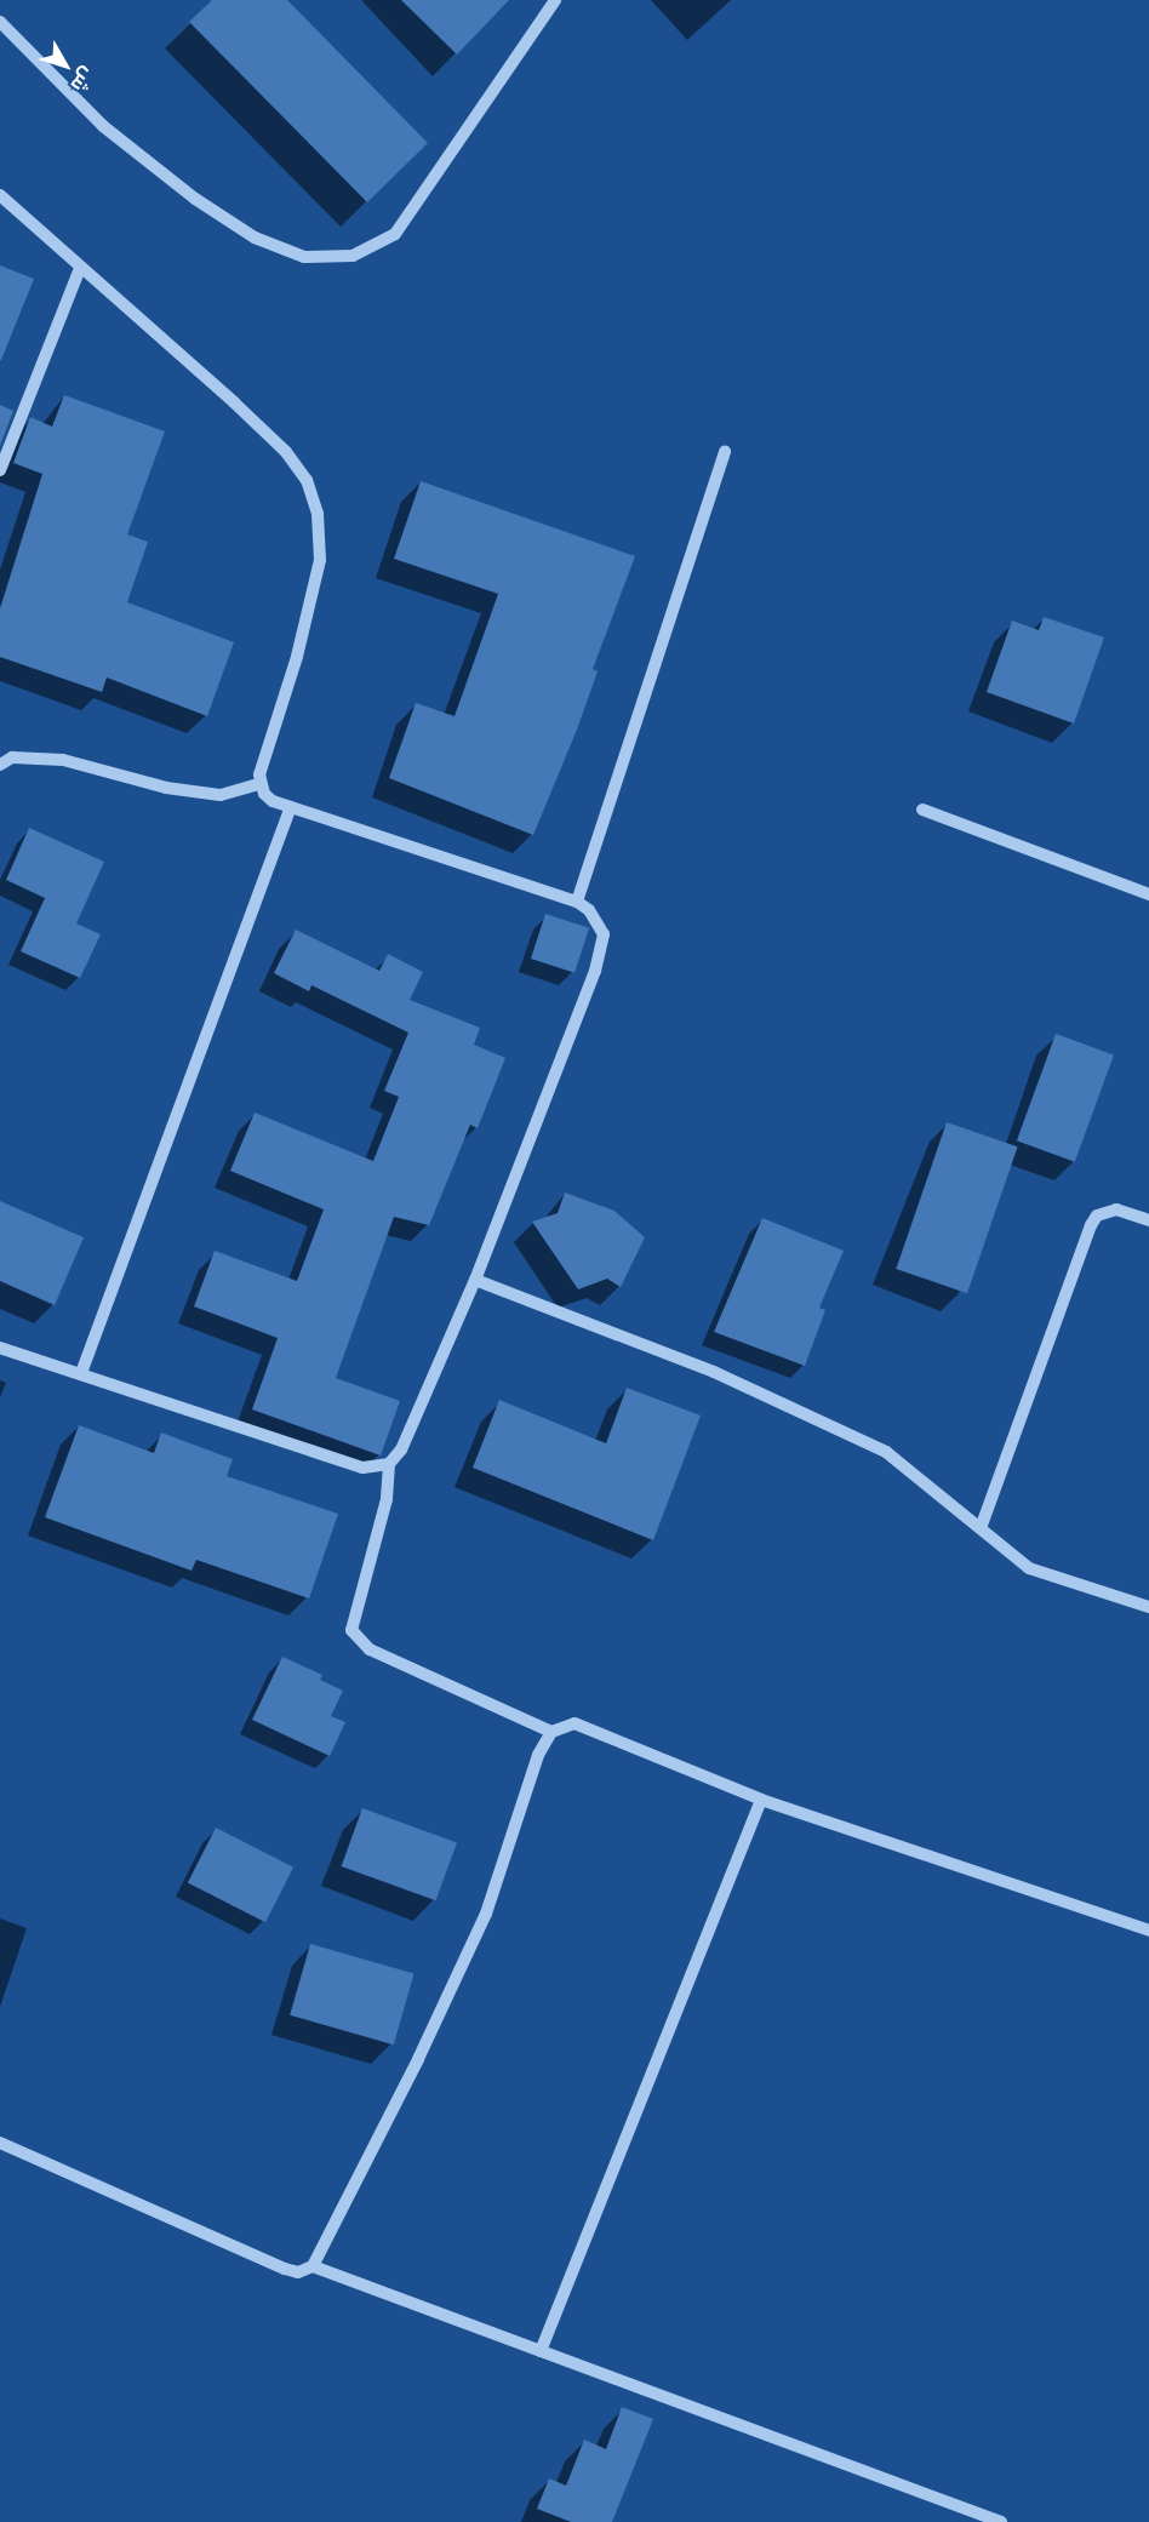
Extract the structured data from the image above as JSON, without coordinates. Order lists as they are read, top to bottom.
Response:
{
  "north": "bottom right"
}
